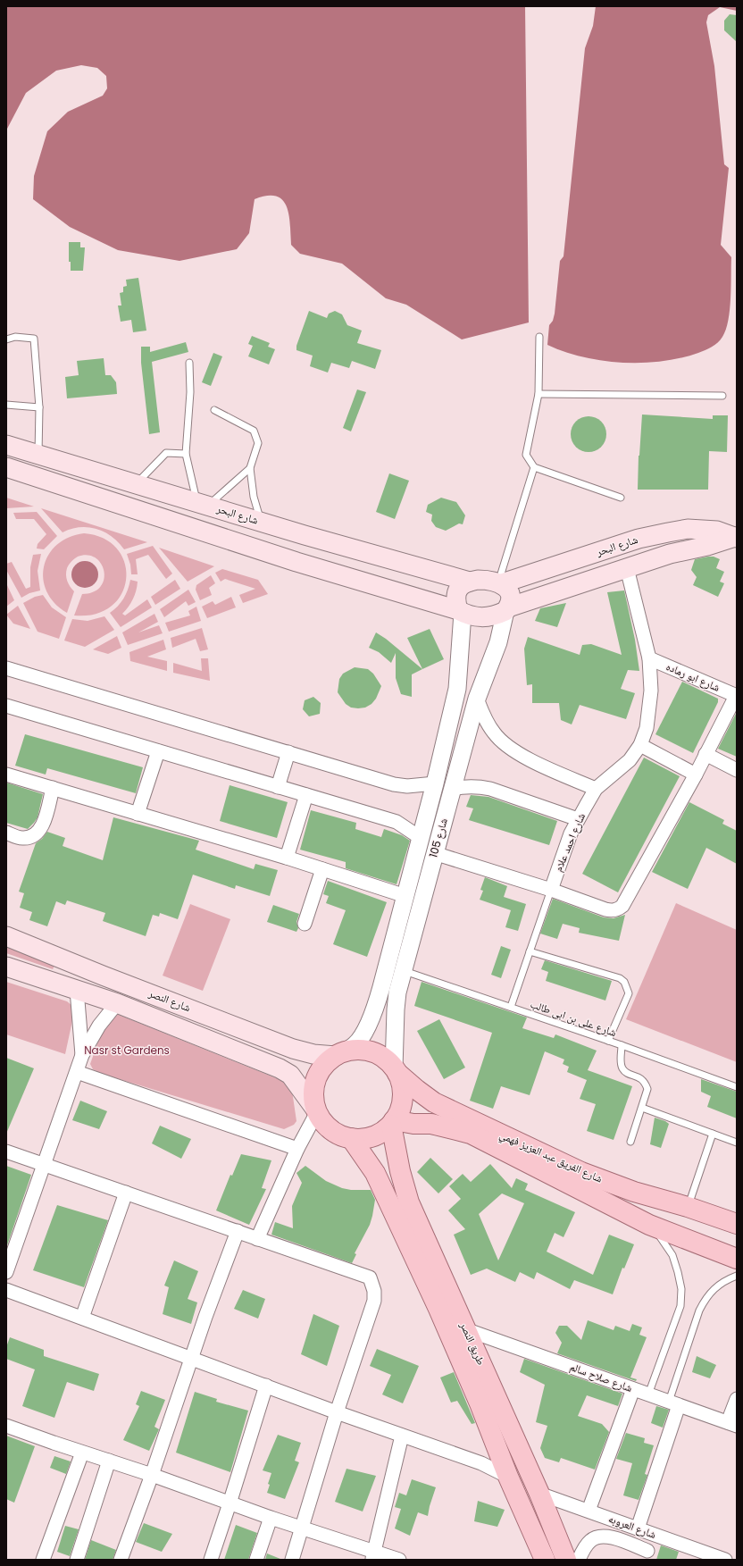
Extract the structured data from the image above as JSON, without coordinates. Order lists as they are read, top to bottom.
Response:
{
  "streets": {
    "main road": [
      "شارع البحر",
      "شارع النصر",
      "شارع الفريق عبد العزيز فهمي",
      "طريق النصر"
    ],
    "street": [
      "شارع ابو رماده",
      "شارع 105",
      "شارع احمد علام",
      "شارع صلاح سالم",
      "شارع العروبه"
    ],
    "lane": ["شارع على بن ابى طالب"]
  },
  "crossings": [
    ["شارع البحر", "شارع 105"],
    ["شارع البحر", "شارع احمد علام"],
    ["شارع ابو رماده", "شارع احمد علام"],
    ["شارع 105", "شارع النصر"],
    ["شارع 105", "شارع على بن ابى طالب"],
    ["شارع 105", "شارع الفريق عبد العزيز فهمي"],
    ["شارع 105", "طريق النصر"],
    ["شارع احمد علام", "شارع على بن ابى طالب"],
    ["شارع النصر", "شارع الفريق عبد العزيز فهمي"],
    ["شارع النصر", "طريق النصر"],
    ["شارع الفريق عبد العزيز فهمي", "طريق النصر"],
    ["طريق النصر", "شارع صلاح سالم"],
    ["طريق النصر", "شارع العروبه"]
  ],
  "parks": ["Nasr st Gardens"]
}
